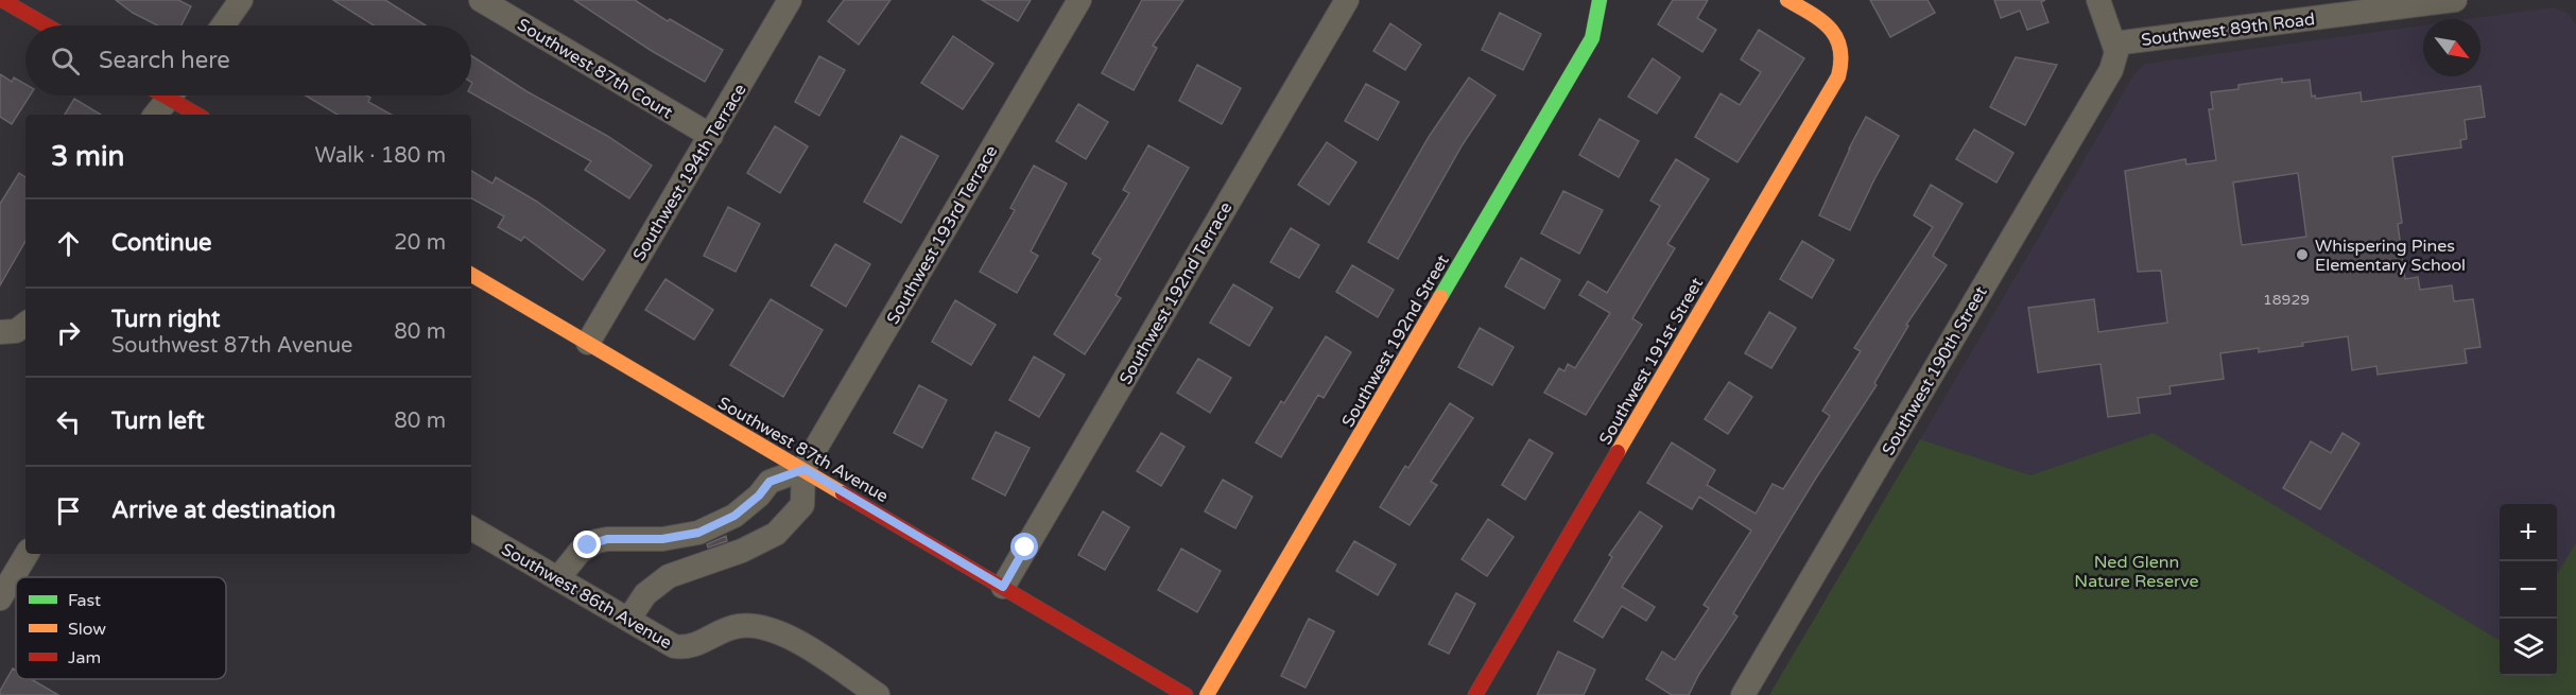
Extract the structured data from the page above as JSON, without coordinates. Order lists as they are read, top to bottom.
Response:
{
  "streets": {
    "street": [
      "Southwest 89th Road",
      "Southwest 87th Court",
      "Southwest 194th Terrace",
      "Southwest 193rd Terrace",
      "Southwest 192nd Terrace",
      "Southwest 192nd Street",
      "Southwest 191st Street",
      "Southwest 190th Street",
      "Southwest 87th Avenue",
      "Southwest 86th Avenue"
    ]
  },
  "crossings": [
    ["Southwest 89th Road", "Southwest 190th Street"],
    ["Southwest 87th Court", "Southwest 194th Terrace"],
    ["Southwest 194th Terrace", "Southwest 87th Avenue"],
    ["Southwest 193rd Terrace", "Southwest 87th Avenue"],
    ["Southwest 192nd Terrace", "Southwest 87th Avenue"]
  ],
  "parks": ["Ned Glenn Nature Reserve"],
  "places": ["Whispering Pines Elementary School"],
  "house_numbers": ["18929"],
  "legend": ["Fast", "Slow", "Jam"],
  "north": "bottom right",
  "page": {
    "search": "Search here",
    "heading": ["3 min", "Walk · 180 m"],
    "list": [
      ["Continue", "20 m"],
      ["Turn right", "Southwest 87th Avenue", "80 m"],
      ["Turn left", "80 m"],
      "Arrive at destination"
    ],
    "map_buttons": ["+", "−"]
  }
}
